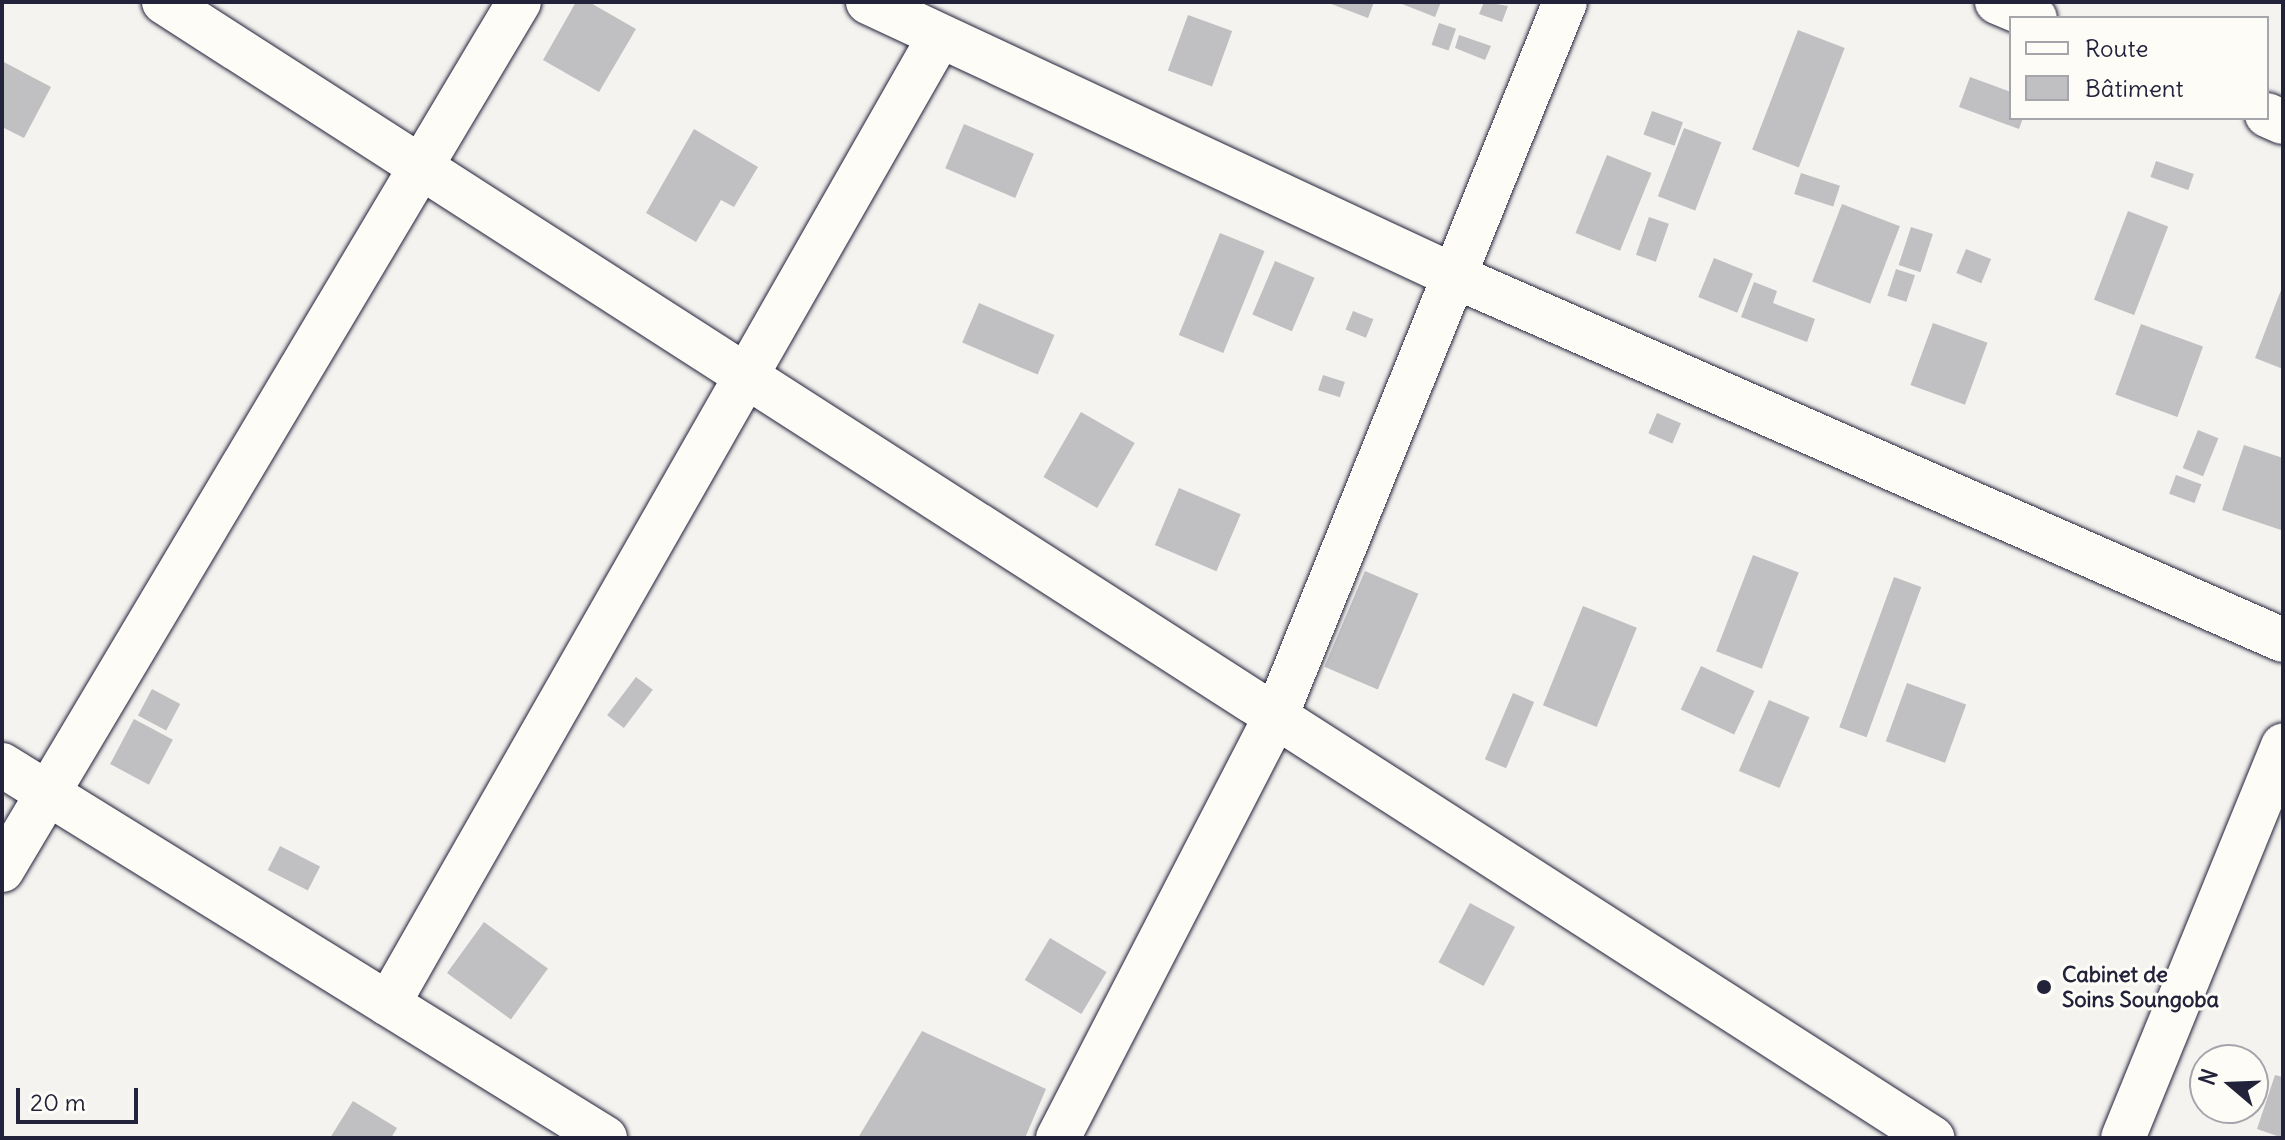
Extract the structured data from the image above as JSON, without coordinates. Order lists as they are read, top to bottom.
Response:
{
  "places": ["Cabinet de Soins Soungoba"],
  "legend": ["Route", "Bâtiment"],
  "scale_bar": "20 m",
  "north": "left"
}
